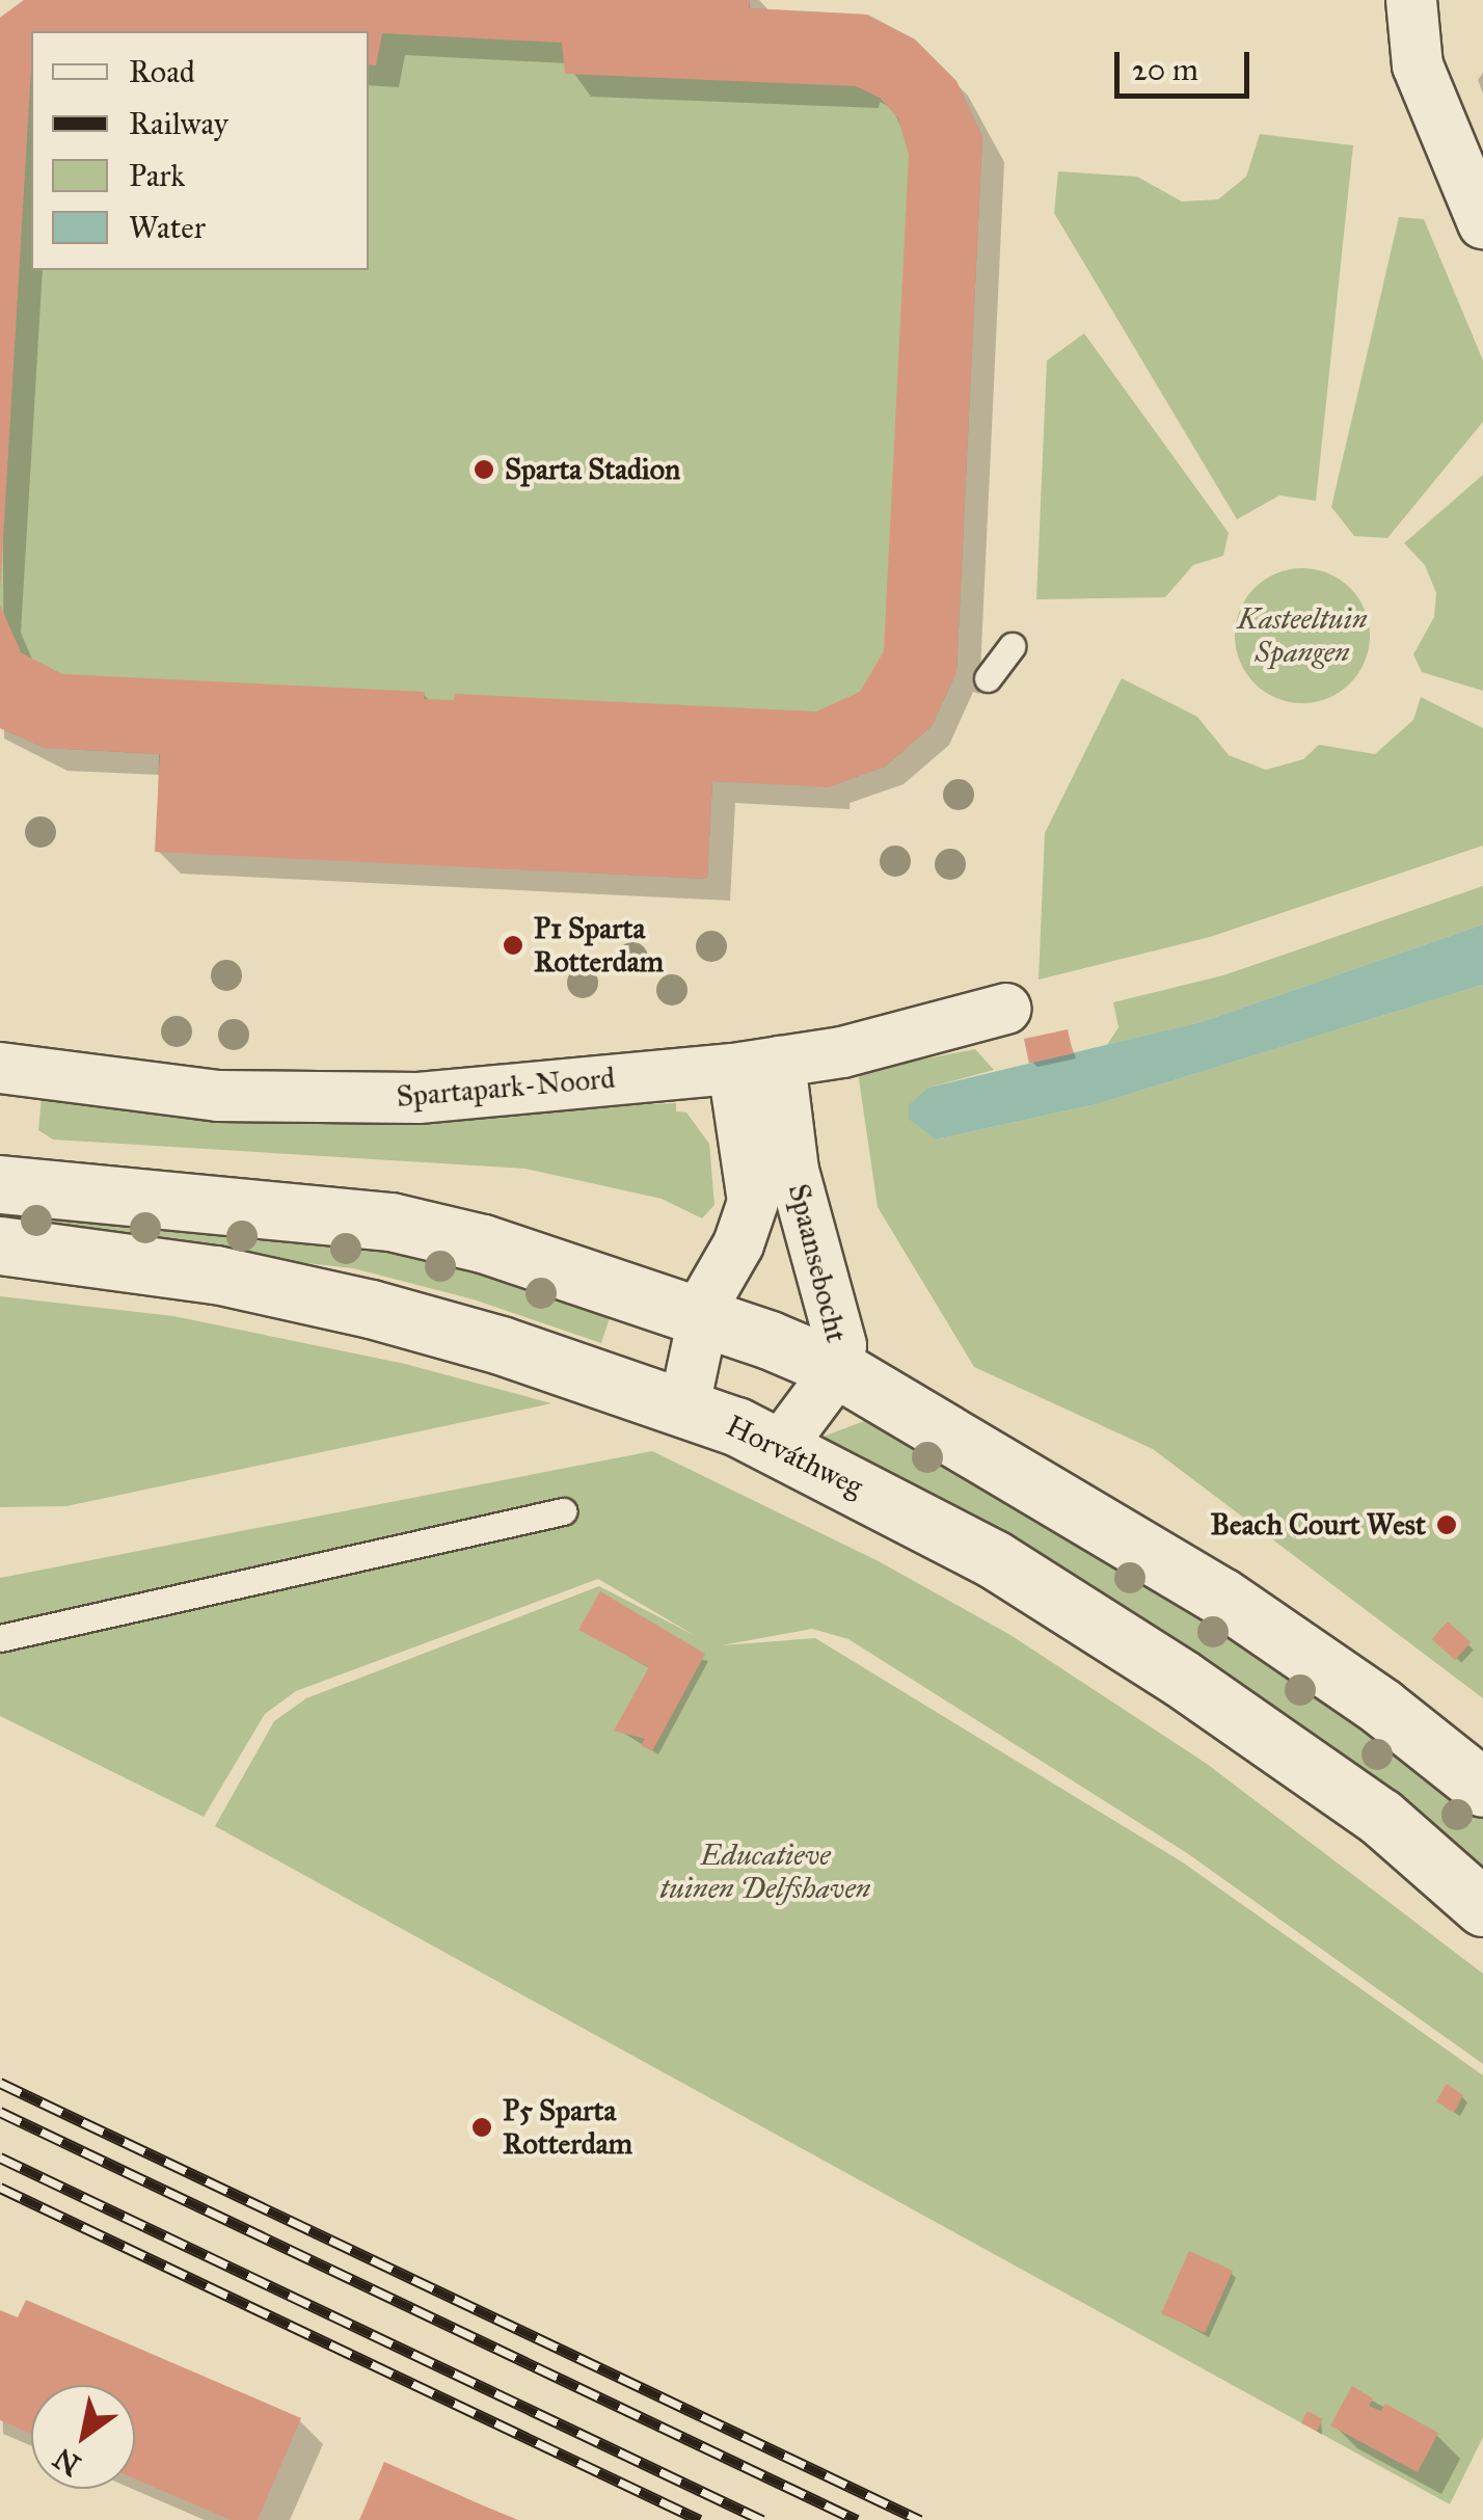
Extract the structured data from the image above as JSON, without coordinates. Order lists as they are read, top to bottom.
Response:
{
  "streets": {
    "main road": ["Horváthweg"],
    "street": ["Spartapark-Noord", "Spaansebocht"]
  },
  "crossings": [
    ["Spartapark-Noord", "Spaansebocht"],
    ["Spaansebocht", "Horváthweg"]
  ],
  "parks": ["Kasteeltuin Spangen", "Educatieve tuinen Delfshaven"],
  "places": [
    "Sparta Stadion",
    "P1 Sparta Rotterdam",
    "Beach Court West",
    "P5 Sparta Rotterdam"
  ],
  "legend": [
    "Road",
    "Railway",
    "Park",
    "Water"
  ],
  "scale_bar": "20 m",
  "north": "bottom left"
}
